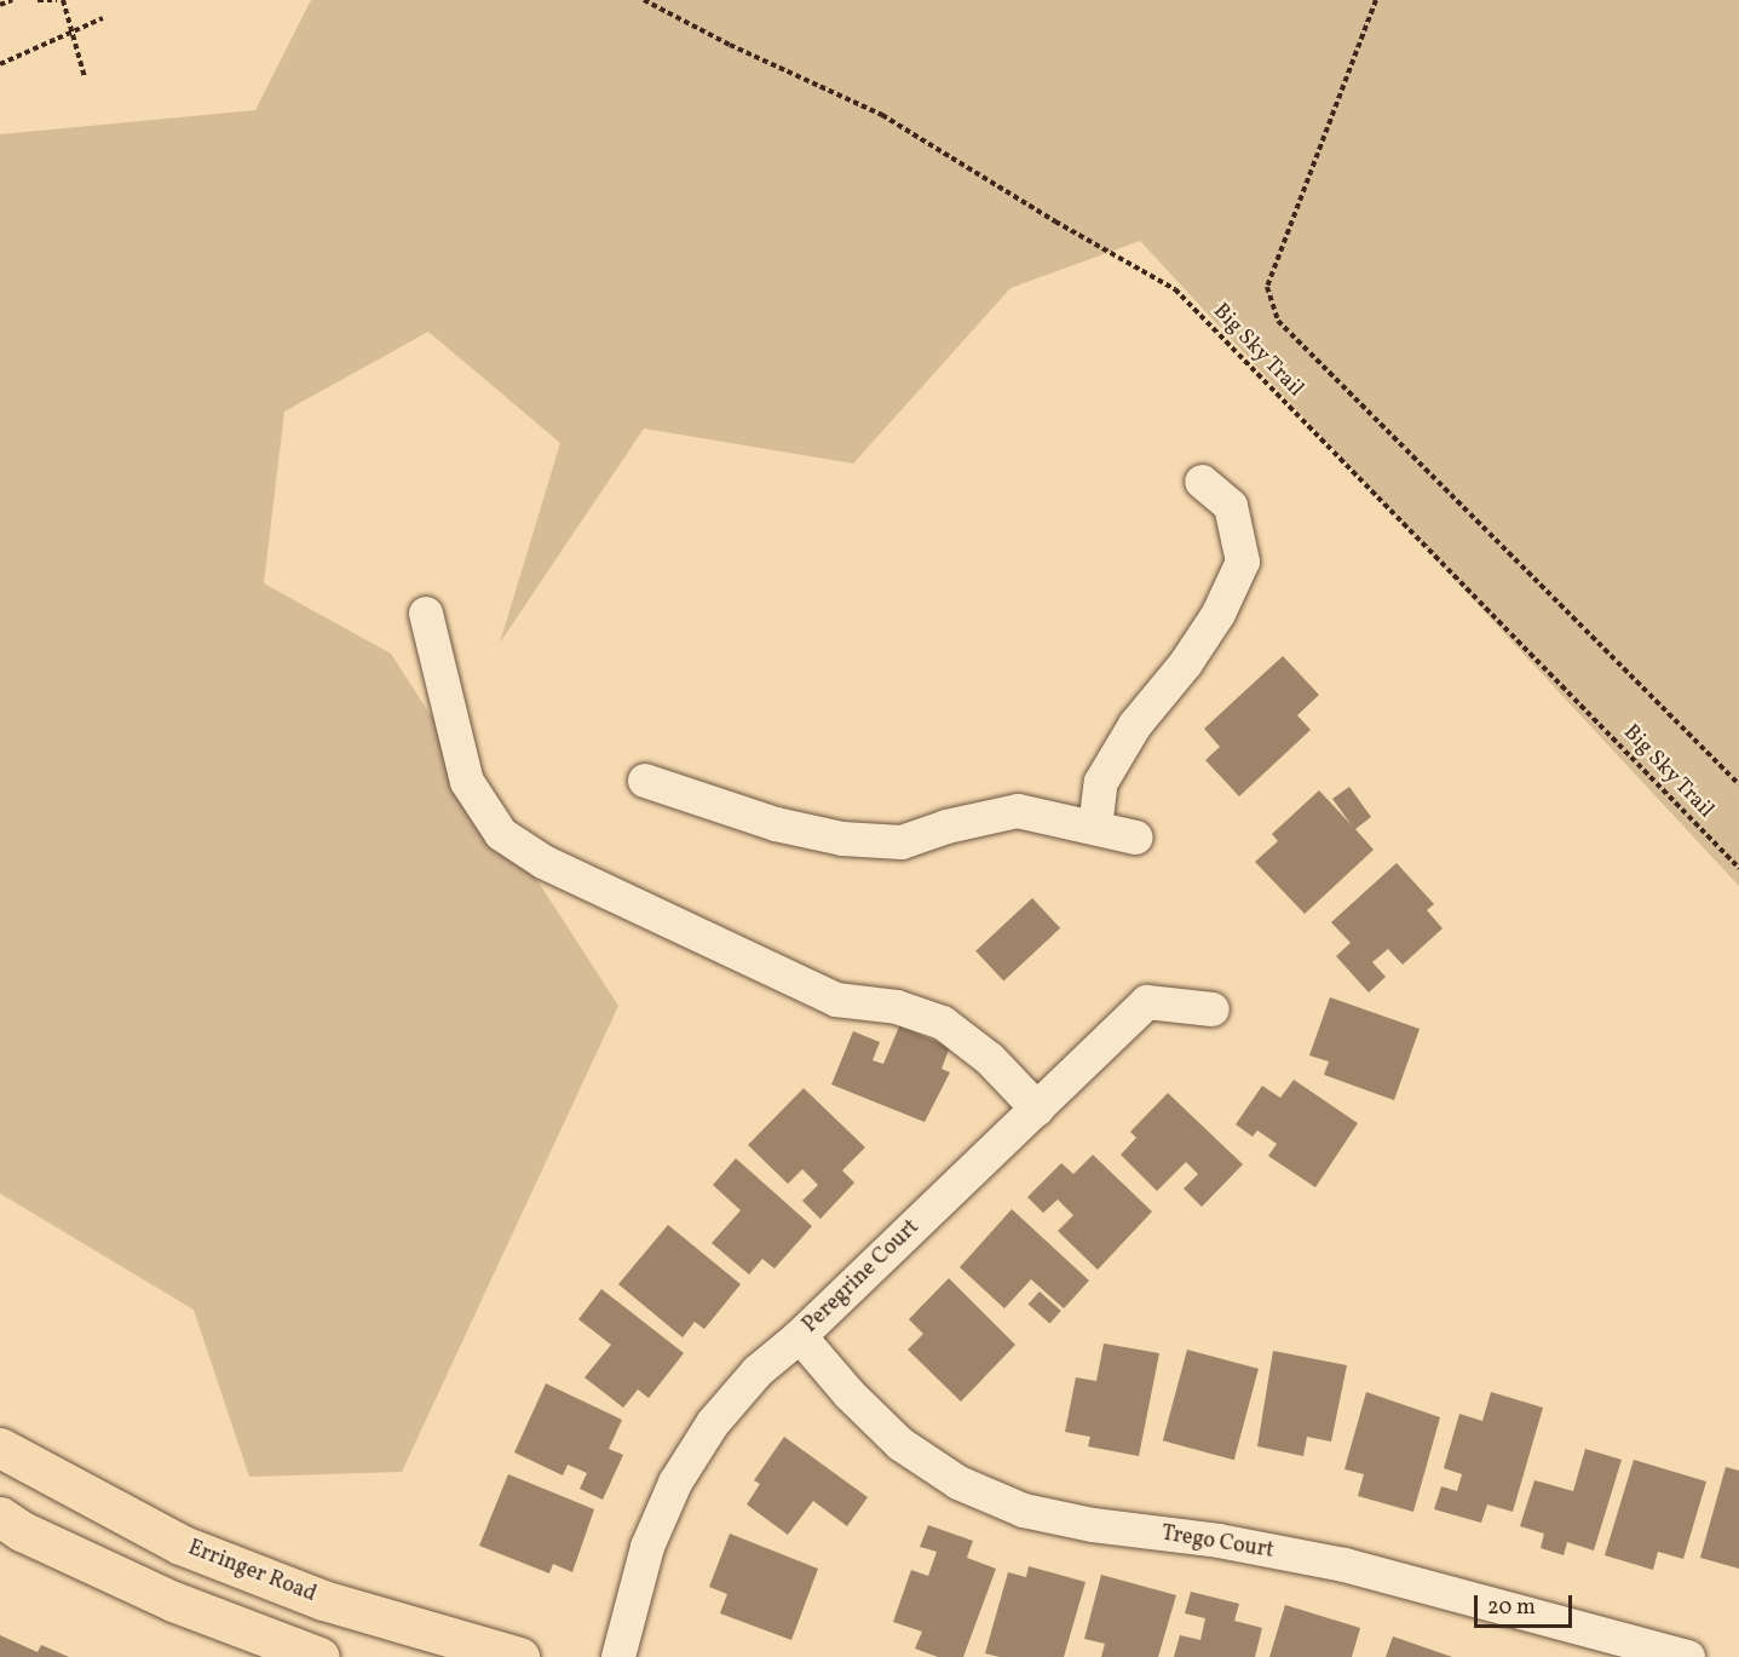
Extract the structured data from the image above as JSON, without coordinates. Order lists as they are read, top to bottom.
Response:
{
  "streets": {
    "main road": ["Erringer Road"],
    "street": ["Peregrine Court", "Trego Court"],
    "path": ["Big Sky Trail"]
  },
  "crossings": [
    ["Peregrine Court", "Trego Court"]
  ],
  "scale_bar": "20 m"
}
